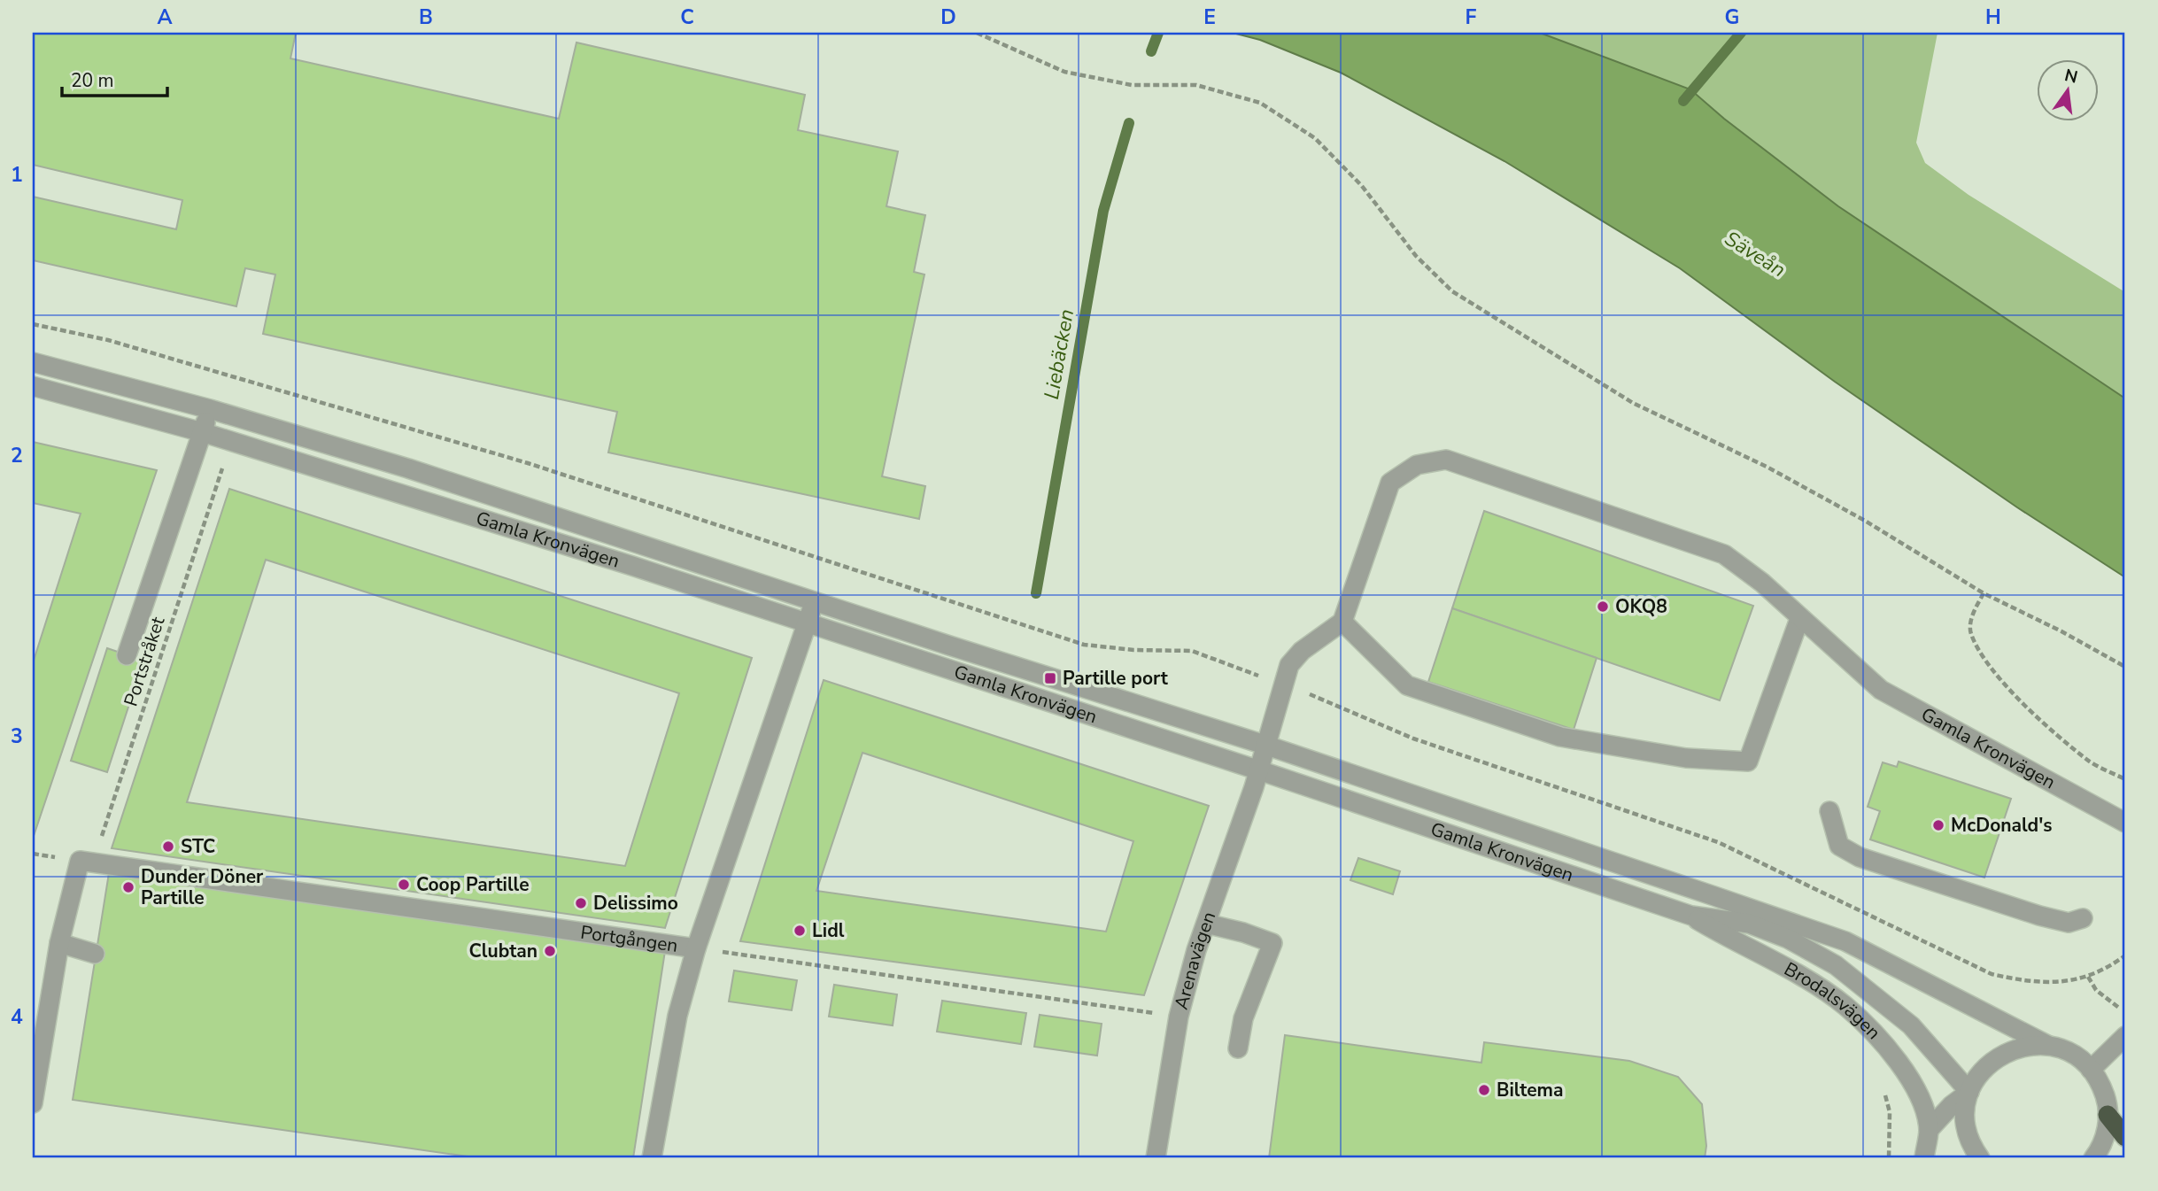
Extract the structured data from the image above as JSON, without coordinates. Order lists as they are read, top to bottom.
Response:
{
  "streets": {
    "street": [
      "Gamla Kronvägen",
      "Portgången",
      "Arenavägen",
      "Brodalsvägen"
    ],
    "path": ["Portstråket"]
  },
  "crossings": [
    ["Gamla Kronvägen", "Arenavägen"],
    ["Gamla Kronvägen", "Brodalsvägen"],
    ["Portstråket", "Portgången"],
    ["Portgången", "Arenavägen"]
  ],
  "water": ["Säveån", "Liebäcken"],
  "places": {
    "other": [
      "OKQ8",
      "McDonald's",
      "STC",
      "Coop Partille",
      "Dunder Döner Partille",
      "Delissimo",
      "Lidl",
      "Clubtan",
      "Biltema"
    ],
    "transit": ["Partille port"]
  },
  "scale_bar": "20 m",
  "north": "top",
  "grid": {
    "columns": [
      "A",
      "B",
      "C",
      "D",
      "E",
      "F",
      "G",
      "H"
    ],
    "rows": [
      "1",
      "2",
      "3",
      "4"
    ]
  }
}
